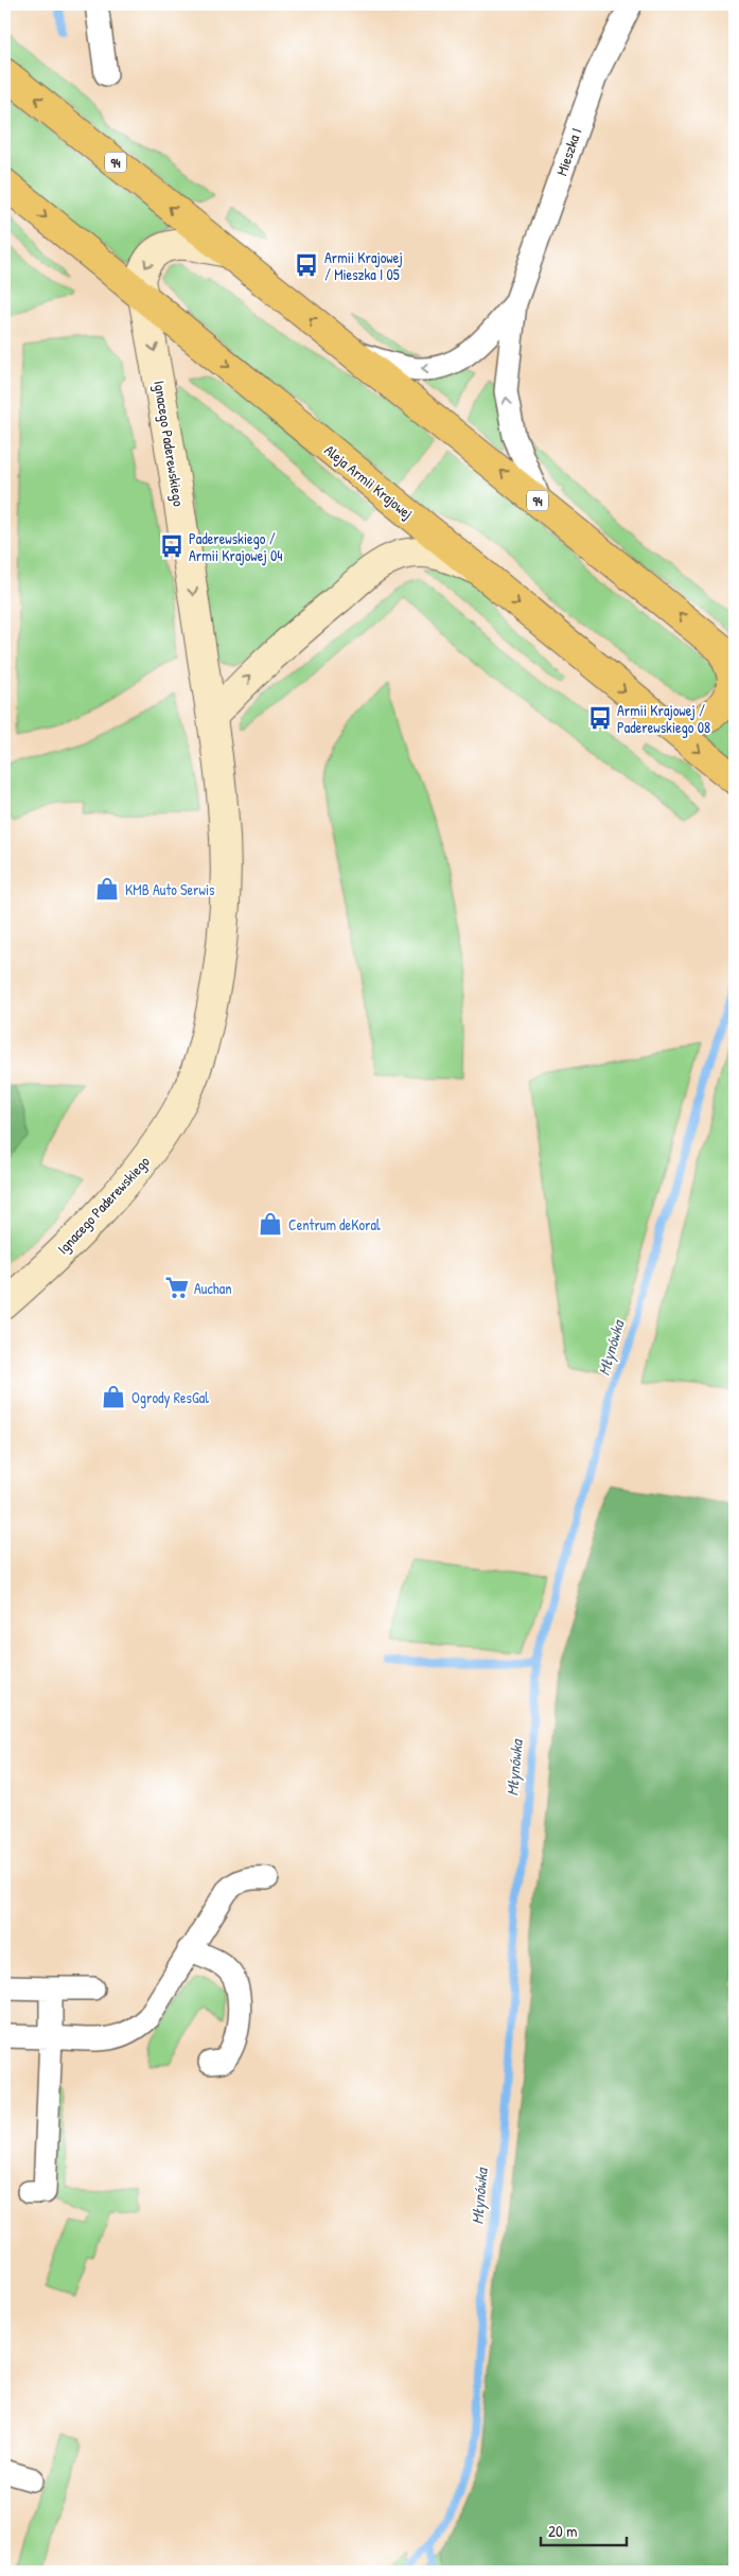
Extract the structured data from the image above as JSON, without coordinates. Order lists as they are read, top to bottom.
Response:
{
  "streets": {
    "main road": ["94", "Aleja Armii Krajowej"],
    "street": ["Mieszka I", "Ignacego Paderewskiego"]
  },
  "crossings": [
    ["Mieszka I", "94"],
    ["94", "Ignacego Paderewskiego"],
    ["Ignacego Paderewskiego", "Aleja Armii Krajowej"]
  ],
  "one_way": ["Ignacego Paderewskiego"],
  "water": ["Młynówka"],
  "places": {
    "bus stop": ["Armii Krajowej / Mieszka I 05", "Paderewskiego / Armii Krajowej 04", "Armii Krajowej / Paderewskiego 08"],
    "shop": ["KMB Auto Serwis", "Centrum deKoral", "Ogrody ResGal"],
    "supermarket": ["Auchan"]
  },
  "scale_bar": "20 m"
}
